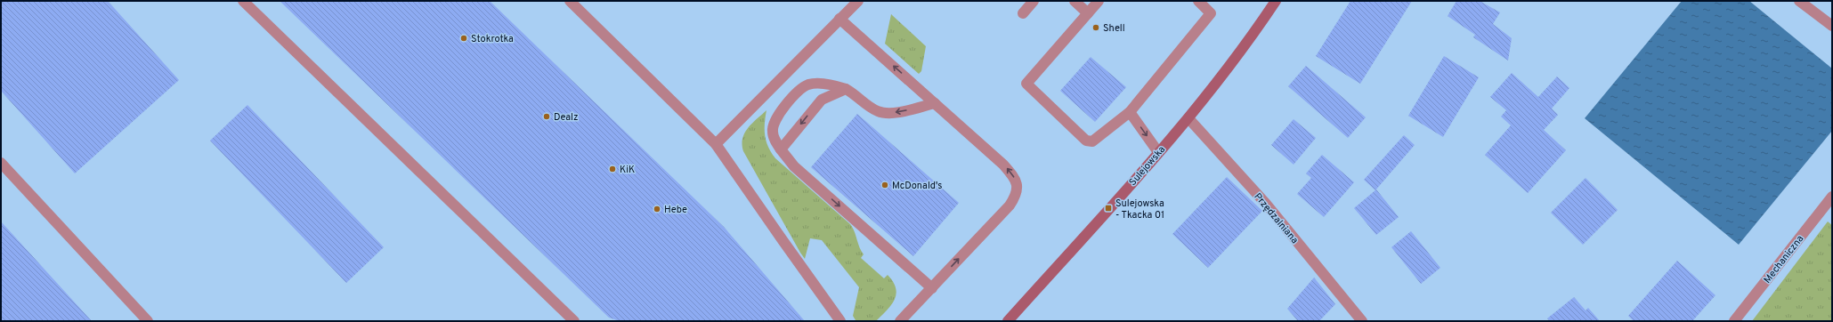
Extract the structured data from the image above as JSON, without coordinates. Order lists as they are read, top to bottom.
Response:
{
  "streets": {
    "main road": ["Sulejowska"],
    "street": ["Przędzalniana", "Mechaniczna"]
  },
  "crossings": [
    ["Sulejowska", "Przędzalniana"]
  ],
  "places": {
    "other": [
      "Shell",
      "Stokrotka",
      "Dealz",
      "KiK",
      "McDonald's",
      "Hebe"
    ],
    "transit": ["Sulejowska - Tkacka 01"]
  }
}
